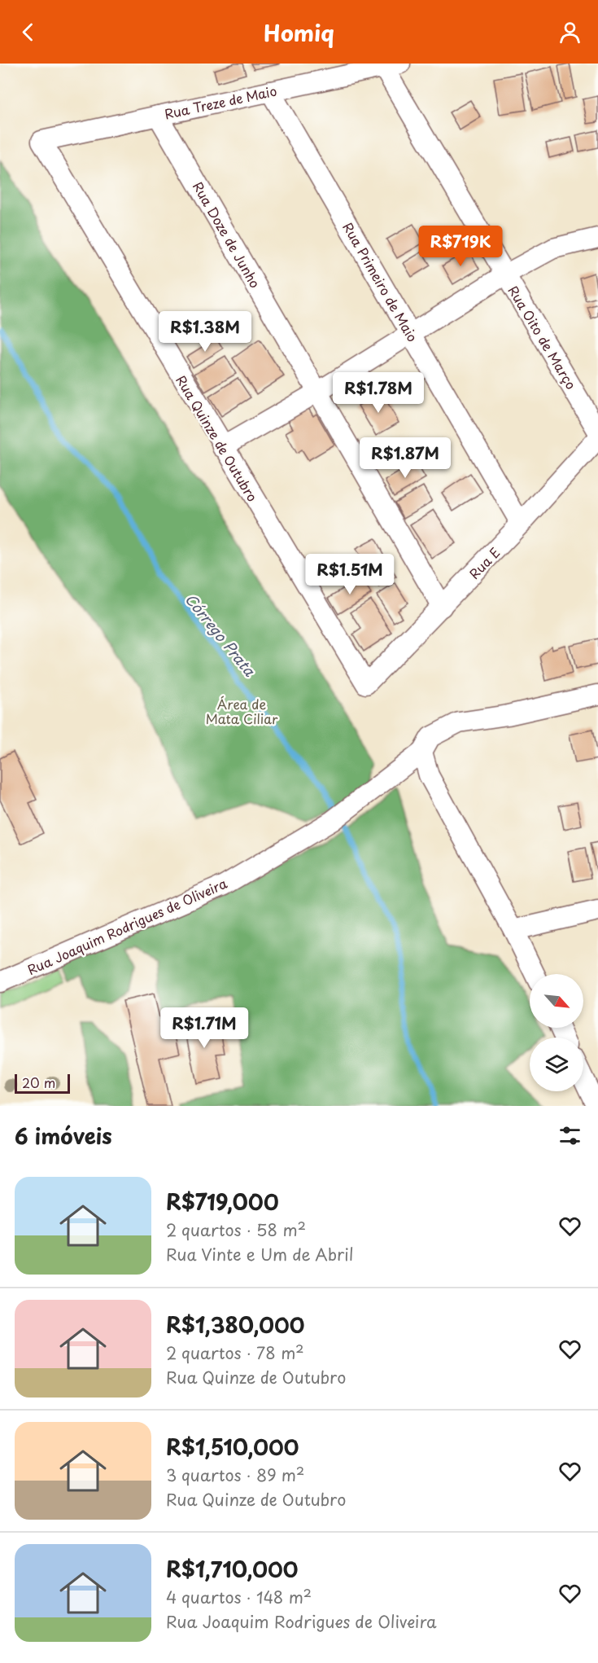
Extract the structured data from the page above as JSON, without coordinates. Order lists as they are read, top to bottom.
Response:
{
  "streets": {
    "street": [
      "Rua Treze de Maio",
      "Rua Doze de Junho",
      "Rua Primeiro de Maio",
      "Rua Oito de Março",
      "Rua Quinze de Outubro",
      "Rua E",
      "Rua Joaquim Rodrigues de Oliveira"
    ]
  },
  "crossings": [
    ["Rua Treze de Maio", "Rua Doze de Junho"],
    ["Rua Treze de Maio", "Rua Primeiro de Maio"],
    ["Rua Treze de Maio", "Rua Oito de Março"],
    ["Rua Treze de Maio", "Rua Quinze de Outubro"],
    ["Rua Doze de Junho", "Rua E"],
    ["Rua Primeiro de Maio", "Rua E"],
    ["Rua Quinze de Outubro", "Rua E"]
  ],
  "water": ["Córrego Prata"],
  "parks": ["Área de Mata Ciliar"],
  "scale_bar": "20 m",
  "north": "bottom right",
  "page": {
    "header": "Homiq",
    "price": [
      "R$719K",
      "R$1.38M",
      "R$1.78M",
      "R$1.87M",
      "R$1.51M",
      "R$1.71M"
    ],
    "scale": "20 m",
    "heading": "6 imóveis",
    "list": [
      {
        "name": "R$719,000",
        "note": "2 quartos · 58 m² · Rua Vinte e Um de Abril"
      },
      {
        "name": "R$1,380,000",
        "note": "2 quartos · 78 m² · Rua Quinze de Outubro"
      },
      {
        "name": "R$1,510,000",
        "note": "3 quartos · 89 m² · Rua Quinze de Outubro"
      },
      {
        "name": "R$1,710,000",
        "note": "4 quartos · 148 m² · Rua Joaquim Rodrigues de Oliveira"
      }
    ]
  }
}
